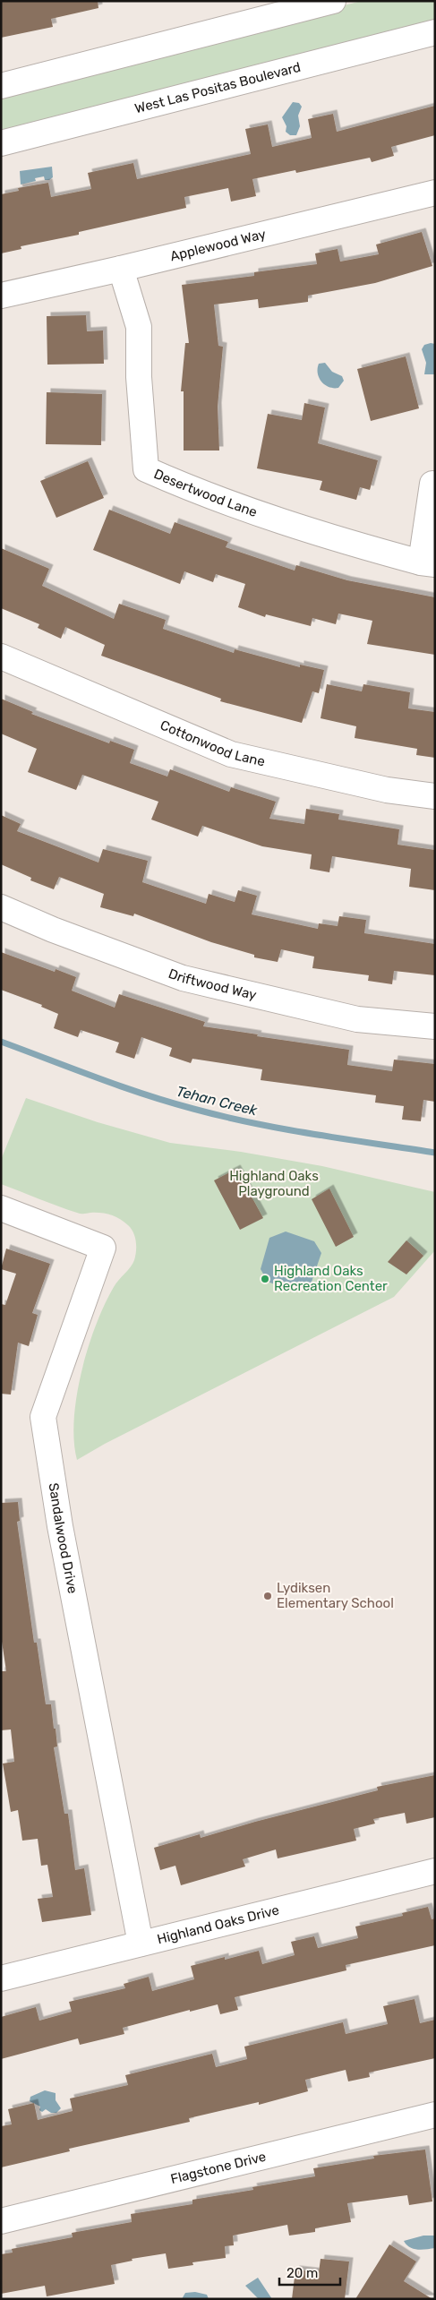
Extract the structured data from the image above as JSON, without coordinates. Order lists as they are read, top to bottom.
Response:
{
  "streets": {
    "street": [
      "West Las Positas Boulevard",
      "Applewood Way",
      "Desertwood Lane",
      "Cottonwood Lane",
      "Driftwood Way",
      "Sandalwood Drive",
      "Highland Oaks Drive",
      "Flagstone Drive"
    ]
  },
  "crossings": [
    ["Applewood Way", "Desertwood Lane"],
    ["Sandalwood Drive", "Highland Oaks Drive"]
  ],
  "water": ["Tehan Creek"],
  "parks": ["Highland Oaks Playground"],
  "places": ["Highland Oaks Recreation Center", "Lydiksen Elementary School"],
  "scale_bar": "20 m"
}
